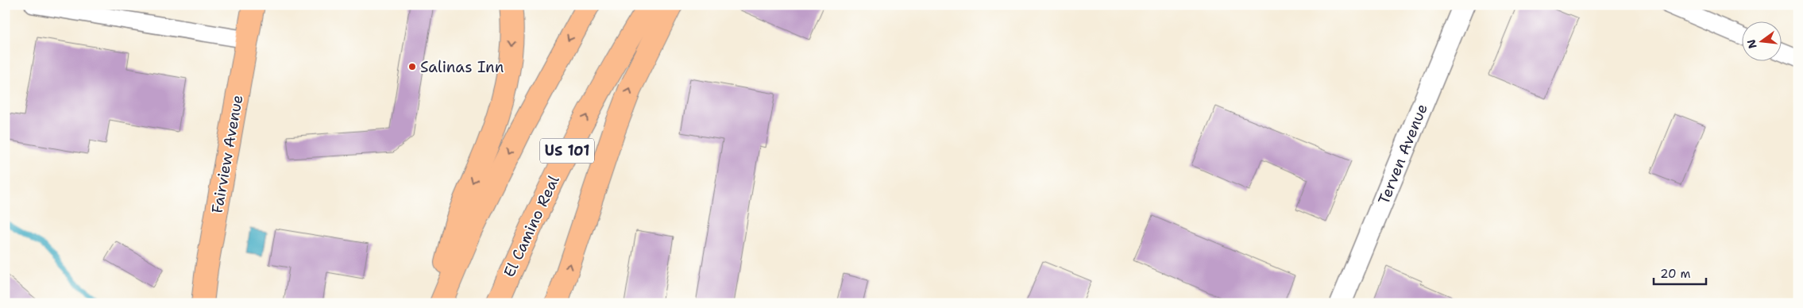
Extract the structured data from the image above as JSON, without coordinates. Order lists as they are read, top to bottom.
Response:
{
  "streets": {
    "highway": ["US 101", "Fairview Avenue", "El Camino Real"],
    "street": ["Terven Avenue"]
  },
  "places": ["Salinas Inn"],
  "scale_bar": "20 m",
  "north": "left"
}
